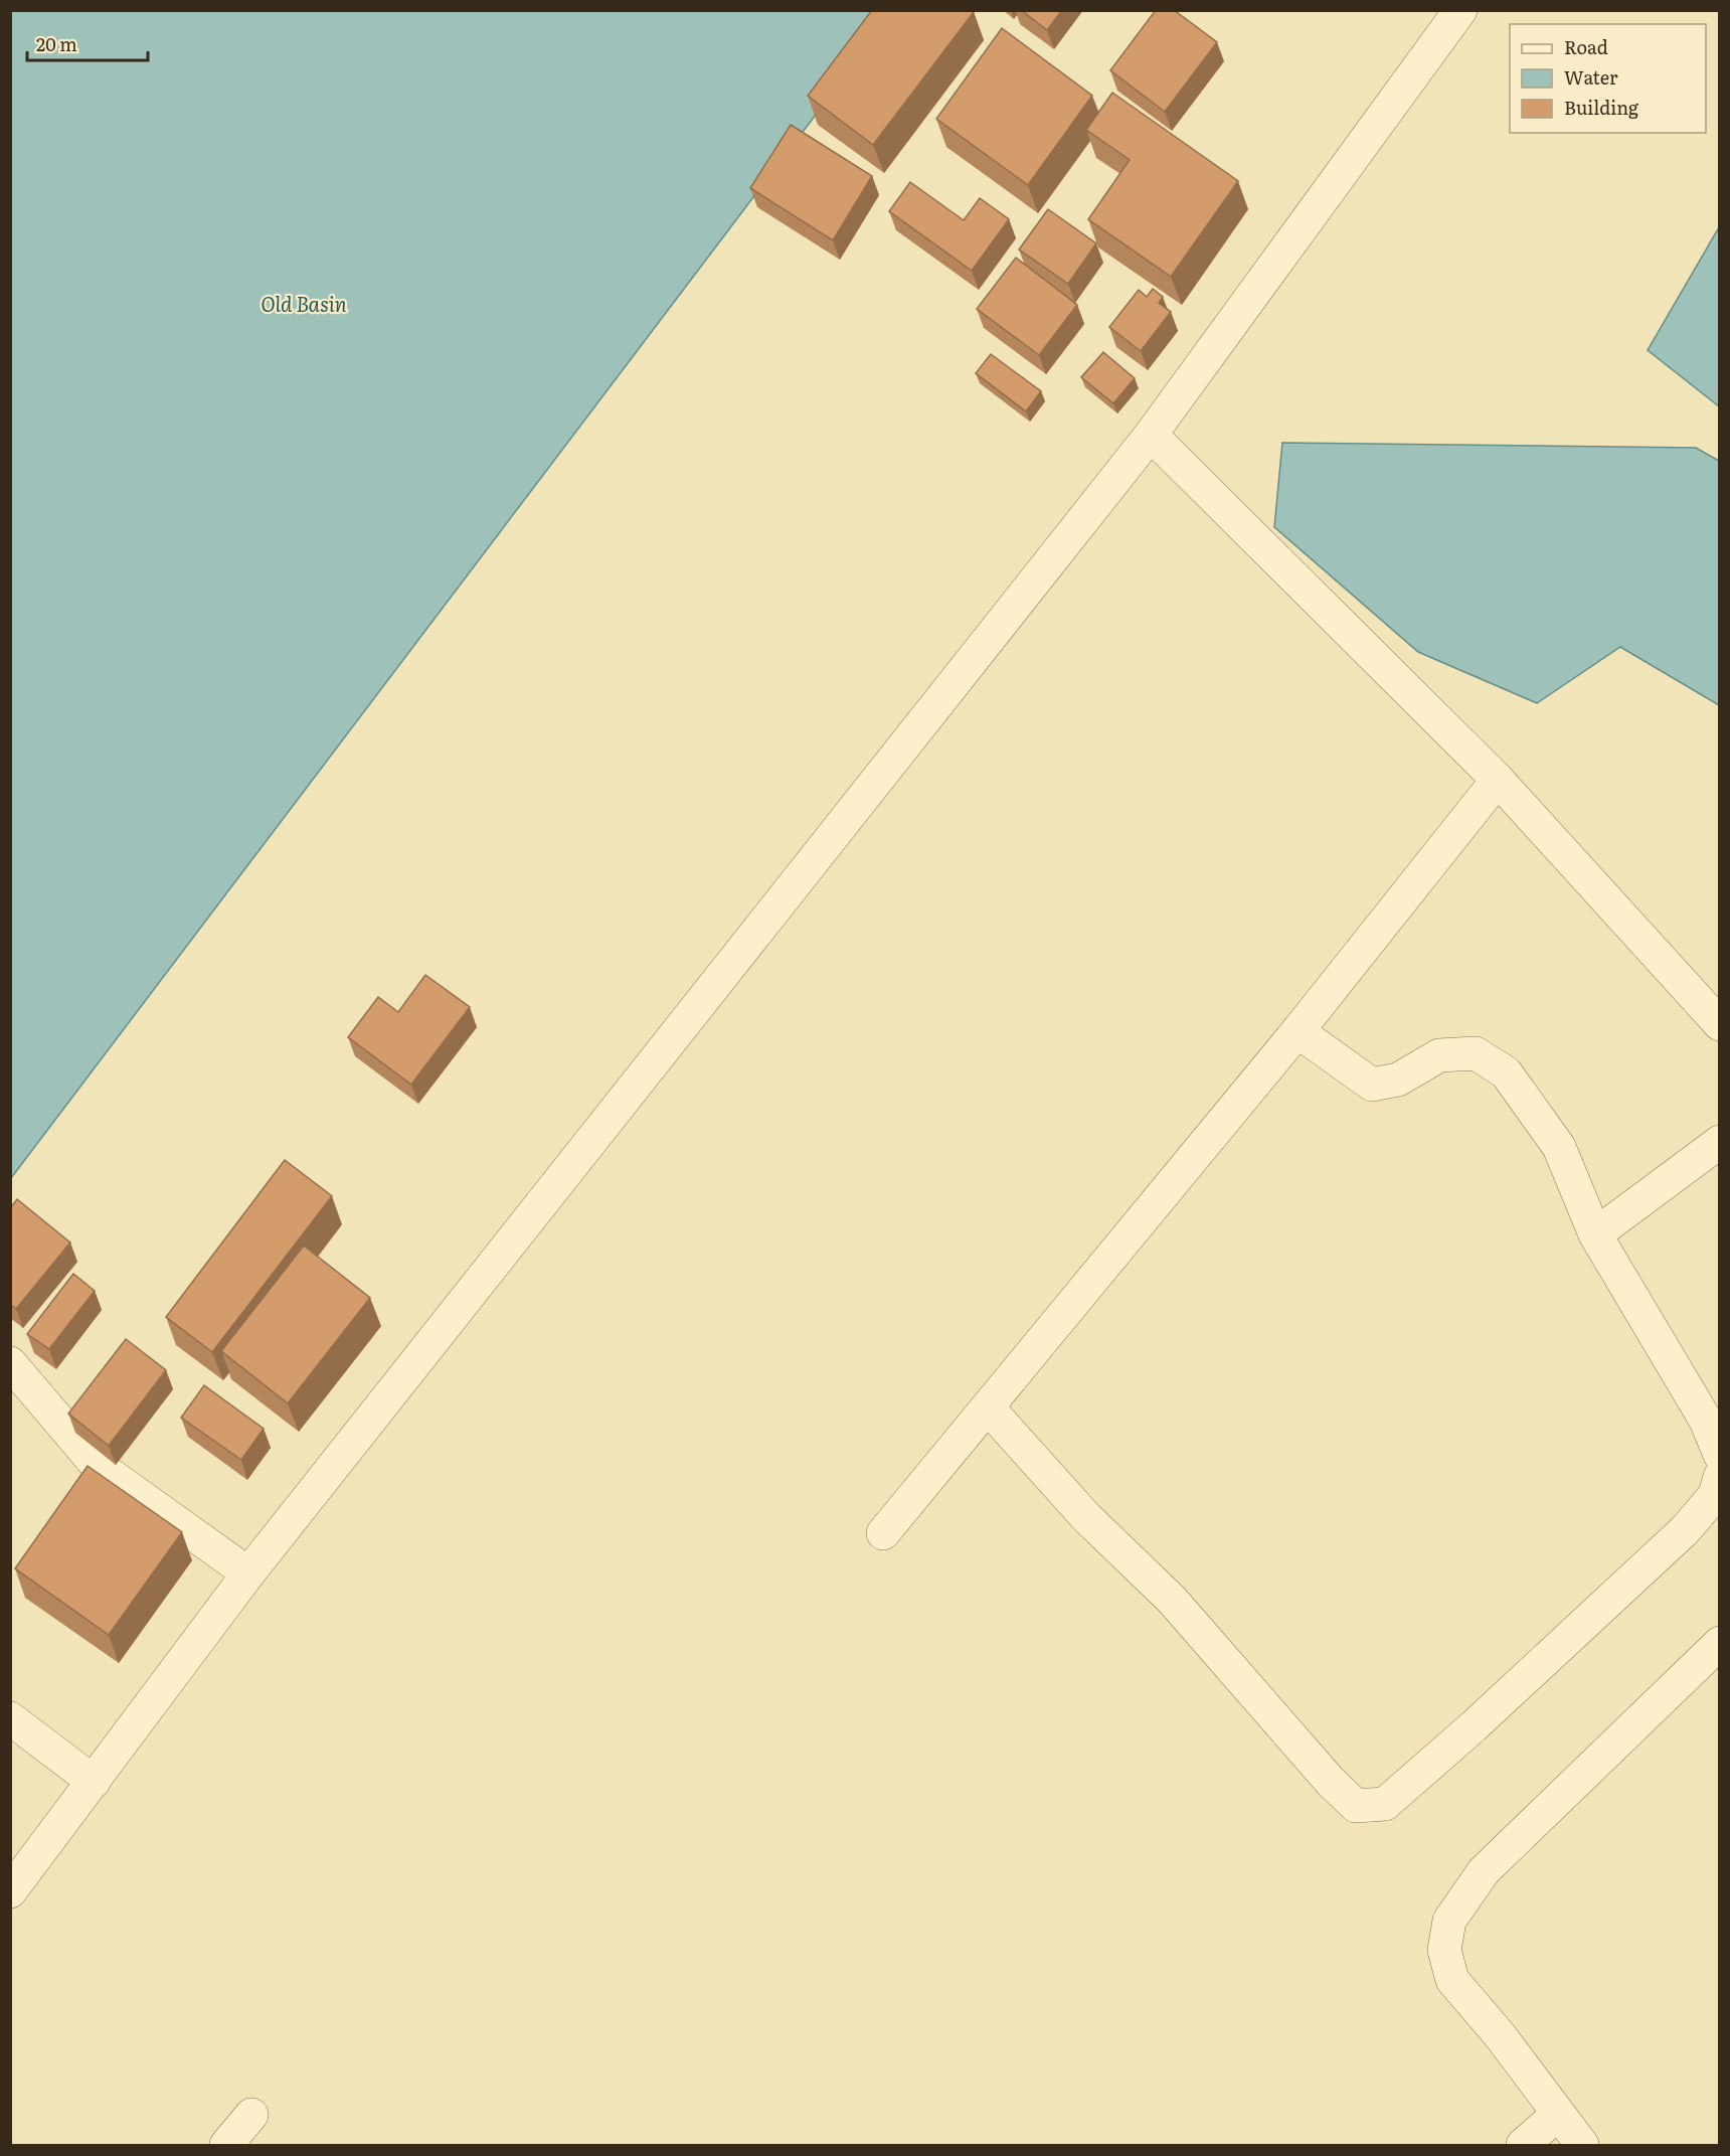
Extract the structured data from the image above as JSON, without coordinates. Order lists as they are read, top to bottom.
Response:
{
  "water": ["Old Basin"],
  "legend": ["Road", "Water", "Building"],
  "scale_bar": "20 m"
}
